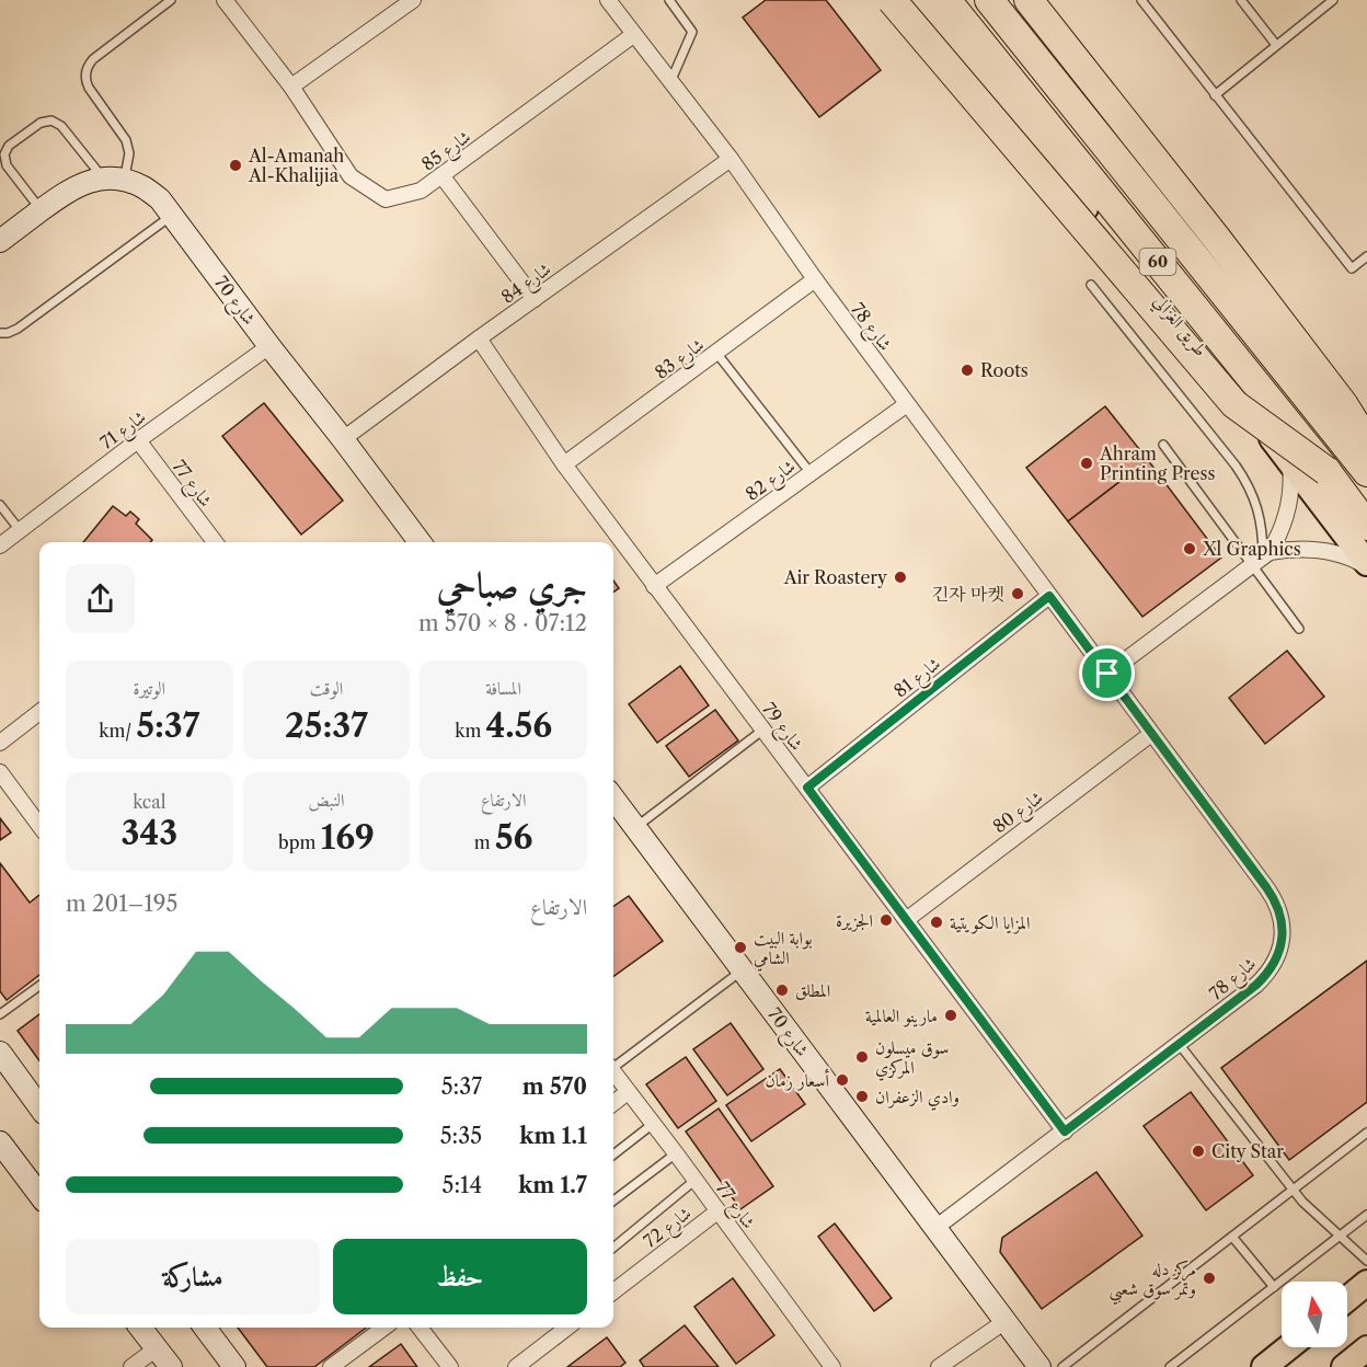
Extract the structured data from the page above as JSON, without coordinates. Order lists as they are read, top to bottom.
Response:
{
  "streets": {
    "highway": ["60", "طريق الغزالي"],
    "street": [
      "شارع 85",
      "شارع 84",
      "شارع 70",
      "شارع 78",
      "شارع 83",
      "شارع 71",
      "شارع 82",
      "شارع 77",
      "شارع 81",
      "شارع 79",
      "شارع 80",
      "شارع 72"
    ]
  },
  "crossings": [
    ["شارع 85", "شارع 78"],
    ["شارع 84", "شارع 70"],
    ["شارع 84", "شارع 78"],
    ["شارع 84", "شارع 79"],
    ["شارع 70", "شارع 78"],
    ["شارع 70", "شارع 71"],
    ["شارع 78", "شارع 83"],
    ["شارع 78", "شارع 82"],
    ["شارع 78", "شارع 81"],
    ["شارع 78", "شارع 79"],
    ["شارع 78", "شارع 80"],
    ["شارع 83", "شارع 79"],
    ["شارع 71", "شارع 77"],
    ["شارع 82", "شارع 79"],
    ["شارع 77", "شارع 72"],
    ["شارع 81", "شارع 79"],
    ["شارع 79", "شارع 80"]
  ],
  "places": [
    "Al-Amanah Al-Khalijia",
    "Roots",
    "Ahram Printing Press",
    "Xl Graphics",
    "Air Roastery",
    "긴자 마켓",
    "الجزيرة",
    "المزايا الكويتية",
    "بوابة البيت الشامي",
    "المطلق",
    "مارينو العالمية",
    "سوق ميسلون المركزي",
    "أسعار زمان",
    "وادي الزعفران",
    "City Star",
    "مركز دله وتمر سوق شعبي"
  ],
  "north": "top",
  "page": {
    "heading": ["جري صباحي", "07:12 · 8 × 570 m"],
    "stats": [
      ["المسافة", "4.56 km"],
      ["الوقت", "25:37"],
      ["الوتيرة", "5:37 /km"],
      ["الارتفاع", "56 m"],
      ["النبض", "169 bpm"],
      ["kcal", "343"]
    ],
    "chart": ["الارتفاع", "195–201 m"],
    "list": [
      {
        "name": "570 m",
        "note": "5:37"
      },
      {
        "name": "1.1 km",
        "note": "5:35"
      },
      {
        "name": "1.7 km",
        "note": "5:14"
      }
    ],
    "buttons": ["حفظ", "مشاركة"]
  }
}
